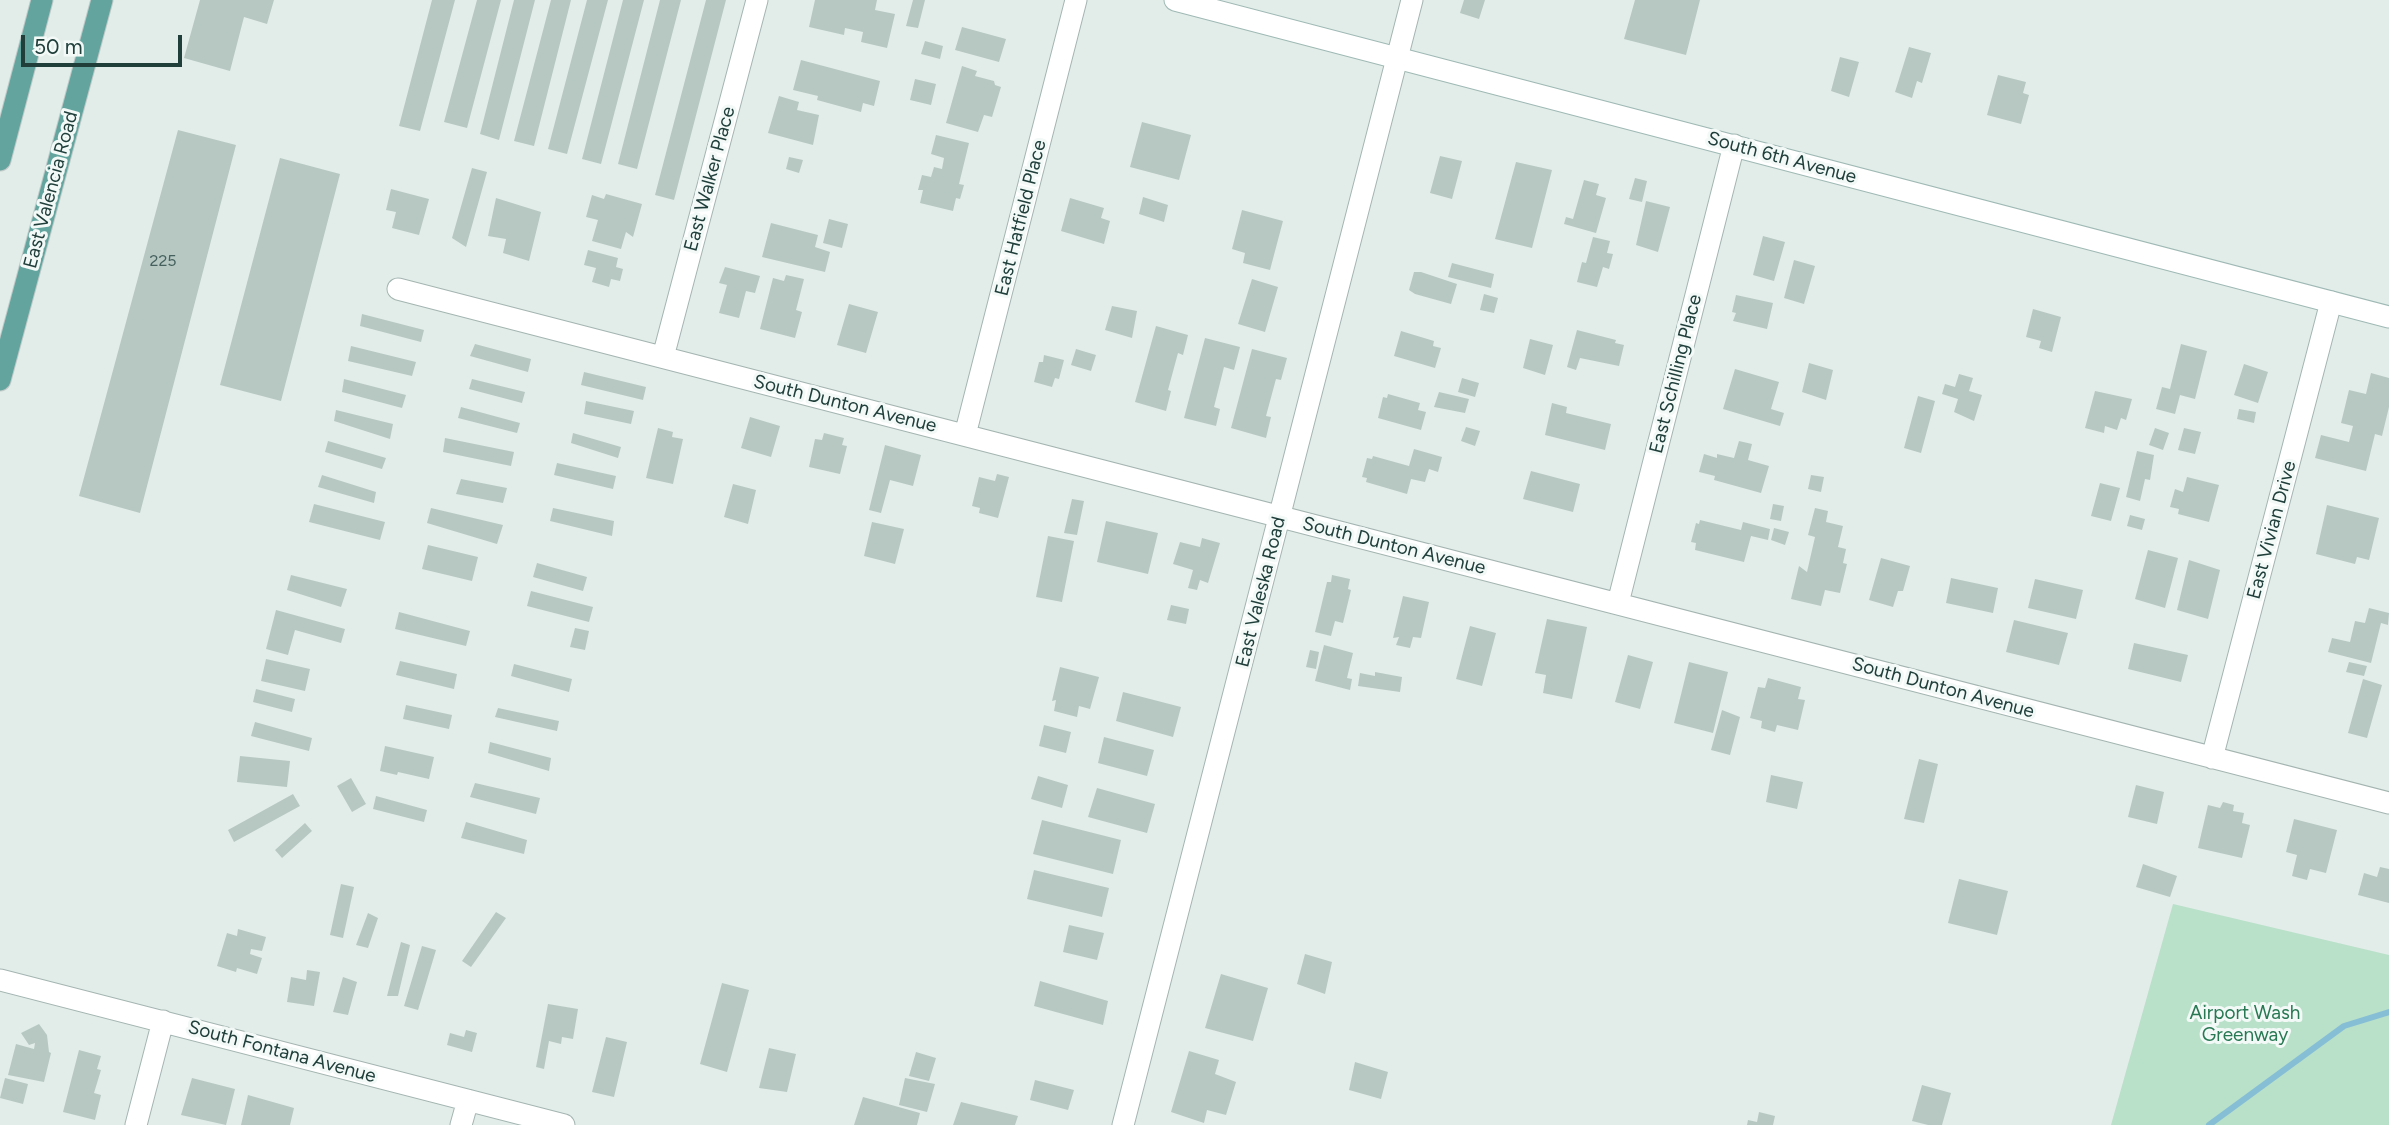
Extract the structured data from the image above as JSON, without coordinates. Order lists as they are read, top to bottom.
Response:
{
  "streets": {
    "main road": ["East Valencia Road"],
    "street": [
      "South 6th Avenue",
      "East Walker Place",
      "East Hatfield Place",
      "East Schilling Place",
      "South Dunton Avenue",
      "East Vivian Drive",
      "East Valeska Road",
      "South Fontana Avenue"
    ]
  },
  "crossings": [
    ["South 6th Avenue", "East Schilling Place"],
    ["South 6th Avenue", "East Vivian Drive"],
    ["South 6th Avenue", "East Valeska Road"],
    ["East Walker Place", "South Dunton Avenue"],
    ["East Hatfield Place", "South Dunton Avenue"],
    ["East Schilling Place", "South Dunton Avenue"],
    ["South Dunton Avenue", "East Vivian Drive"],
    ["South Dunton Avenue", "East Valeska Road"]
  ],
  "parks": ["Airport Wash Greenway"],
  "house_numbers": ["225"],
  "scale_bar": "50 m"
}
